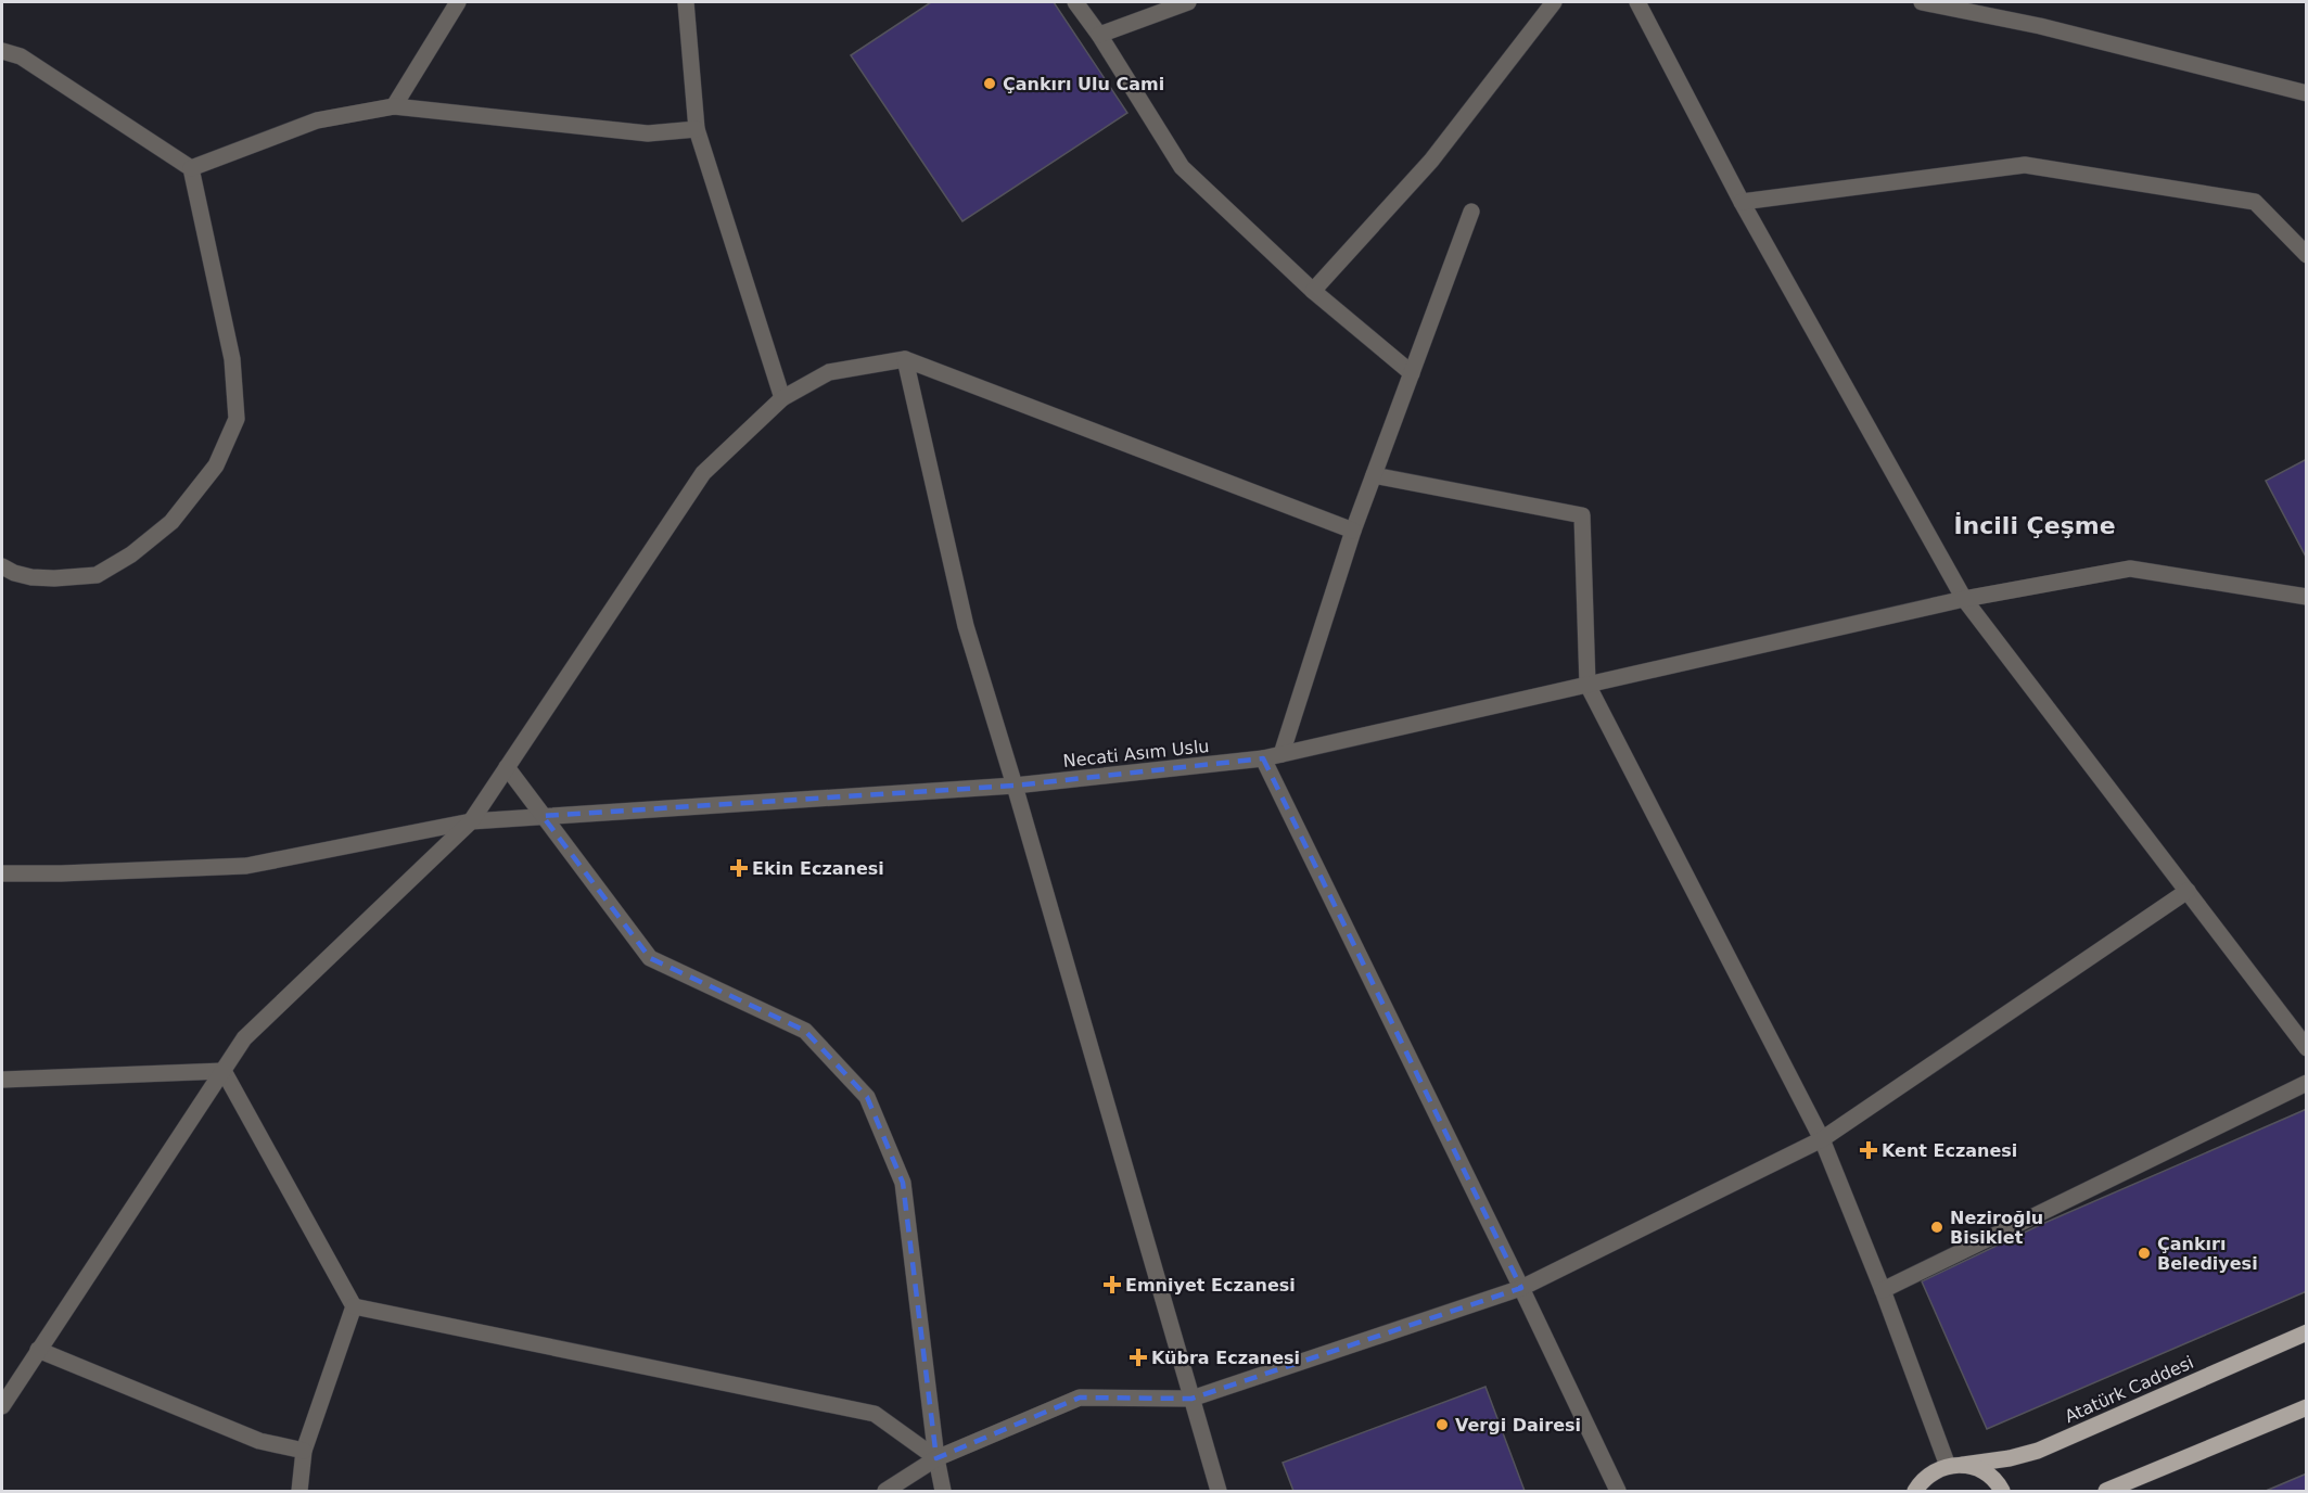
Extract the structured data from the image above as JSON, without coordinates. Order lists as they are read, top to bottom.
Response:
{
  "streets": {
    "main road": ["Atatürk Caddesi"],
    "street": ["Necati Asım Uslu"]
  },
  "districts": ["İncili Çeşme"],
  "places": {
    "other": [
      "Çankırı Ulu Cami",
      "Neziroğlu Bisiklet",
      "Çankırı Belediyesi",
      "Vergi Dairesi"
    ],
    "health": [
      "Ekin Eczanesi",
      "Kent Eczanesi",
      "Emniyet Eczanesi",
      "Kübra Eczanesi"
    ]
  }
}
